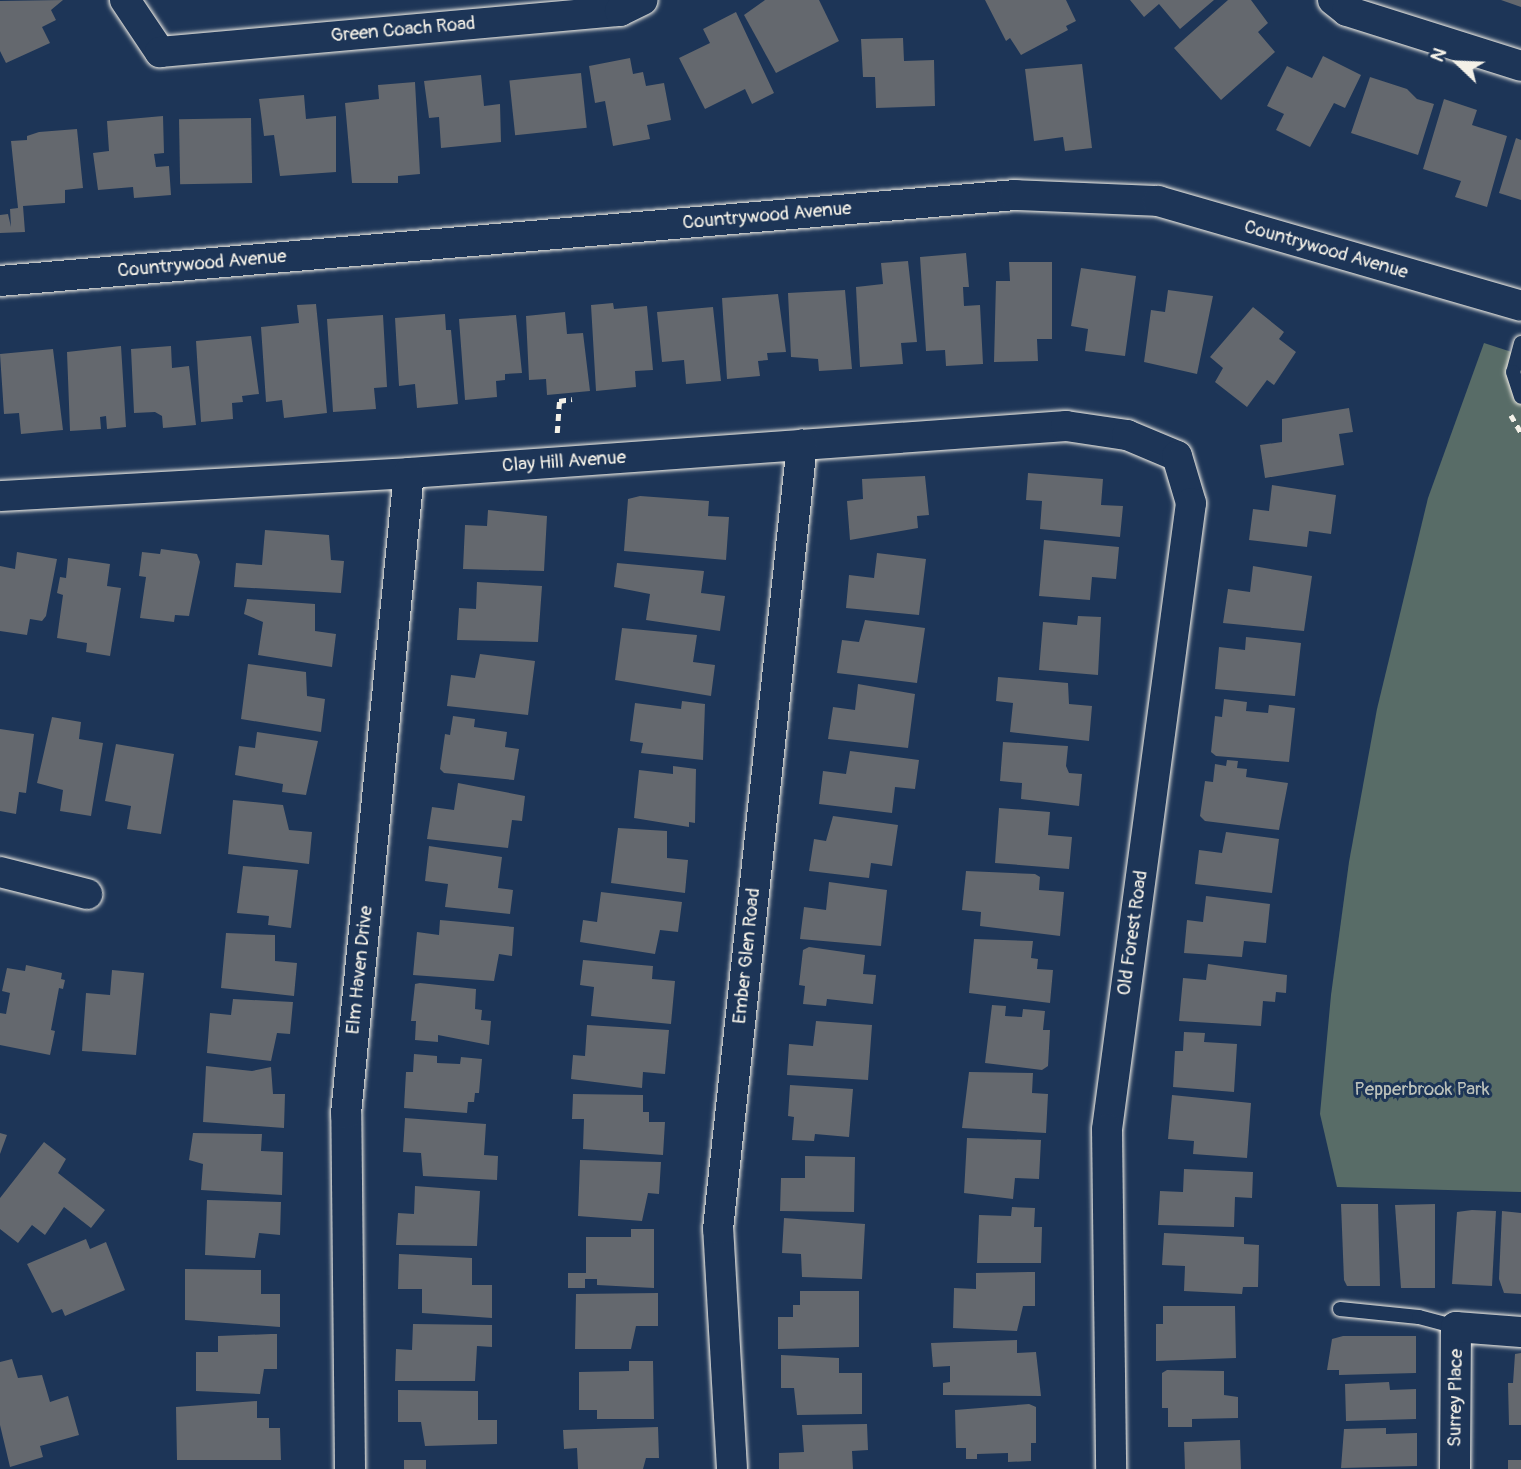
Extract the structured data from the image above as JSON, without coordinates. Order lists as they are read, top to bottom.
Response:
{
  "streets": {
    "street": [
      "Green Coach Road",
      "Countrywood Avenue",
      "Clay Hill Avenue",
      "Old Forest Road",
      "Ember Glen Road",
      "Elm Haven Drive",
      "Surrey Place"
    ]
  },
  "crossings": [
    ["Clay Hill Avenue", "Old Forest Road"],
    ["Clay Hill Avenue", "Ember Glen Road"],
    ["Clay Hill Avenue", "Elm Haven Drive"]
  ],
  "parks": ["Pepperbrook Park"],
  "north": "top left"
}
